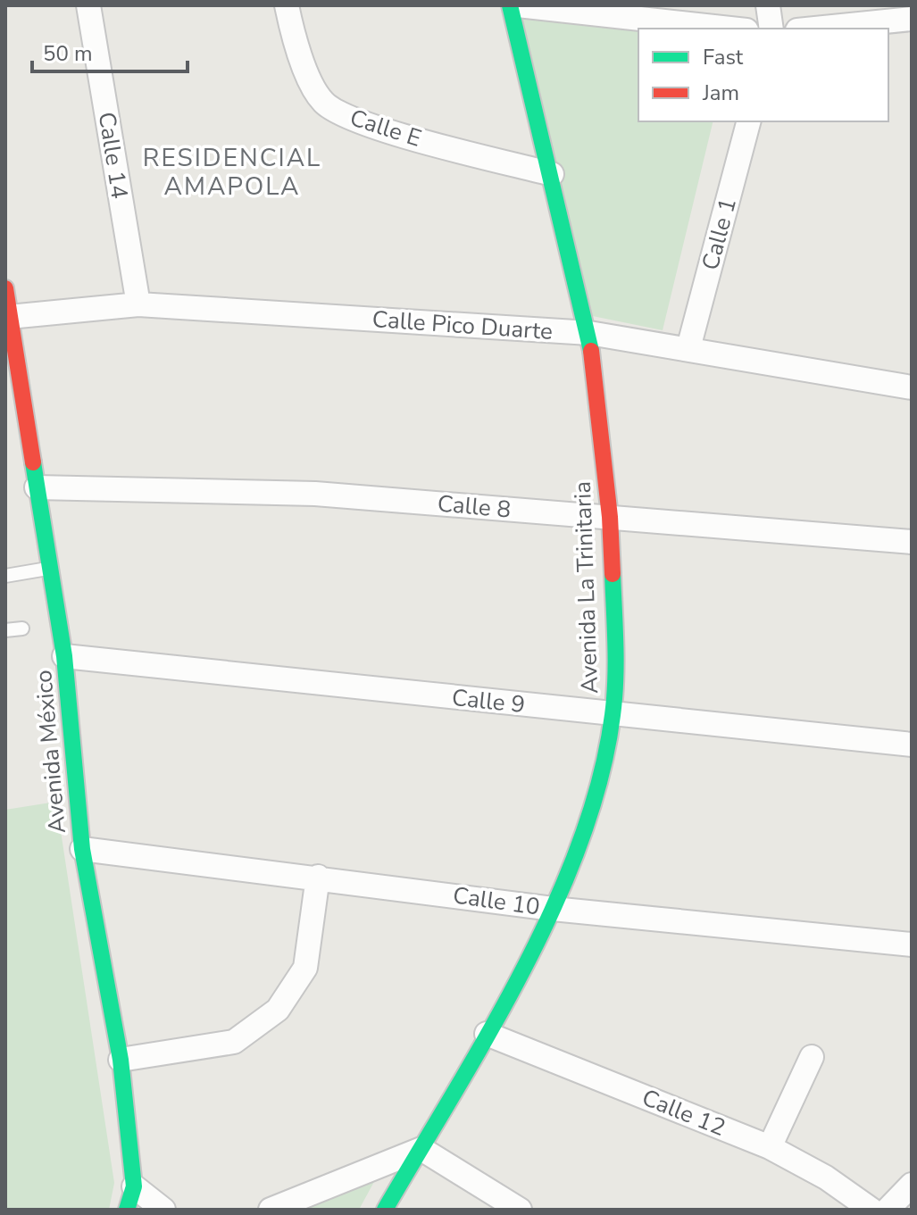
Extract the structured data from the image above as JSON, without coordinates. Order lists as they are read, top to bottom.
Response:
{
  "streets": {
    "street": [
      "Calle E",
      "Calle 14",
      "Calle 1",
      "Calle Pico Duarte",
      "Calle 8",
      "Avenida La Trinitaria",
      "Calle 9",
      "Avenida México",
      "Calle 10",
      "Calle 12"
    ]
  },
  "crossings": [
    ["Calle E", "Avenida La Trinitaria"],
    ["Calle 14", "Calle Pico Duarte"],
    ["Calle 1", "Calle Pico Duarte"],
    ["Calle Pico Duarte", "Avenida La Trinitaria"],
    ["Calle Pico Duarte", "Avenida México"],
    ["Calle 8", "Avenida La Trinitaria"],
    ["Calle 8", "Avenida México"],
    ["Avenida La Trinitaria", "Calle 9"],
    ["Avenida La Trinitaria", "Calle 10"],
    ["Avenida La Trinitaria", "Calle 12"],
    ["Calle 9", "Avenida México"],
    ["Avenida México", "Calle 10"]
  ],
  "districts": ["RESIDENCIAL AMAPOLA"],
  "legend": ["Fast", "Jam"],
  "scale_bar": "50 m"
}
